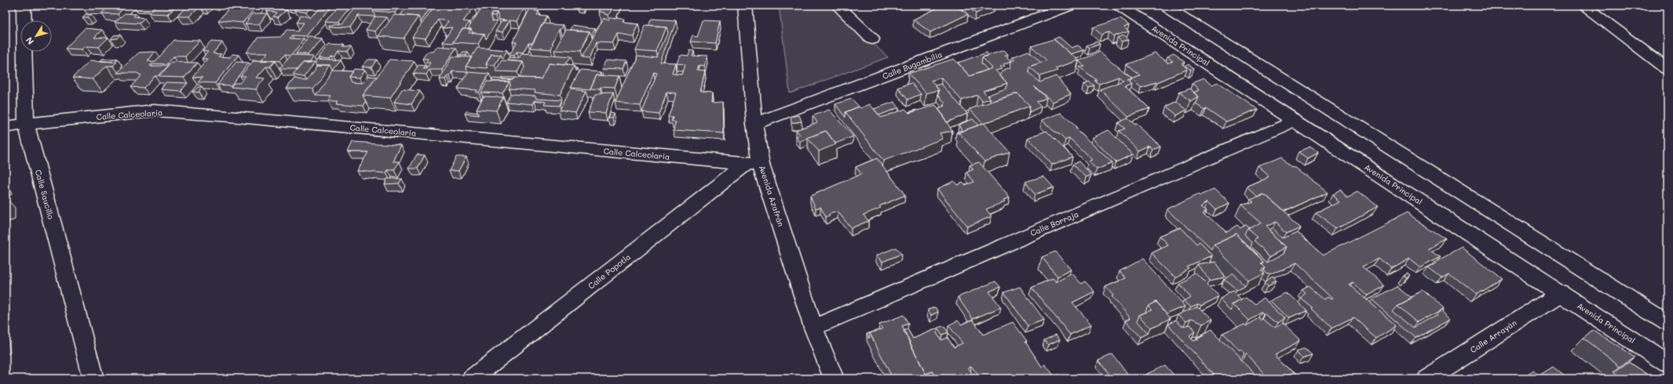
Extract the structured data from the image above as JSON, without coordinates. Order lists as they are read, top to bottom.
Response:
{
  "streets": {
    "street": [
      "Avenida Principal",
      "Calle Bugambilia",
      "Calle Calceolaria",
      "Calle Saucillo",
      "Avenida Azafrán",
      "Calle Borraja",
      "Calle Popotla",
      "Calle Arrayán"
    ]
  },
  "crossings": [
    ["Avenida Principal", "Calle Borraja"],
    ["Avenida Principal", "Calle Arrayán"],
    ["Calle Bugambilia", "Avenida Azafrán"],
    ["Calle Calceolaria", "Calle Saucillo"],
    ["Calle Calceolaria", "Avenida Azafrán"],
    ["Calle Calceolaria", "Calle Popotla"],
    ["Avenida Azafrán", "Calle Borraja"],
    ["Avenida Azafrán", "Calle Popotla"]
  ],
  "north": "bottom left"
}
